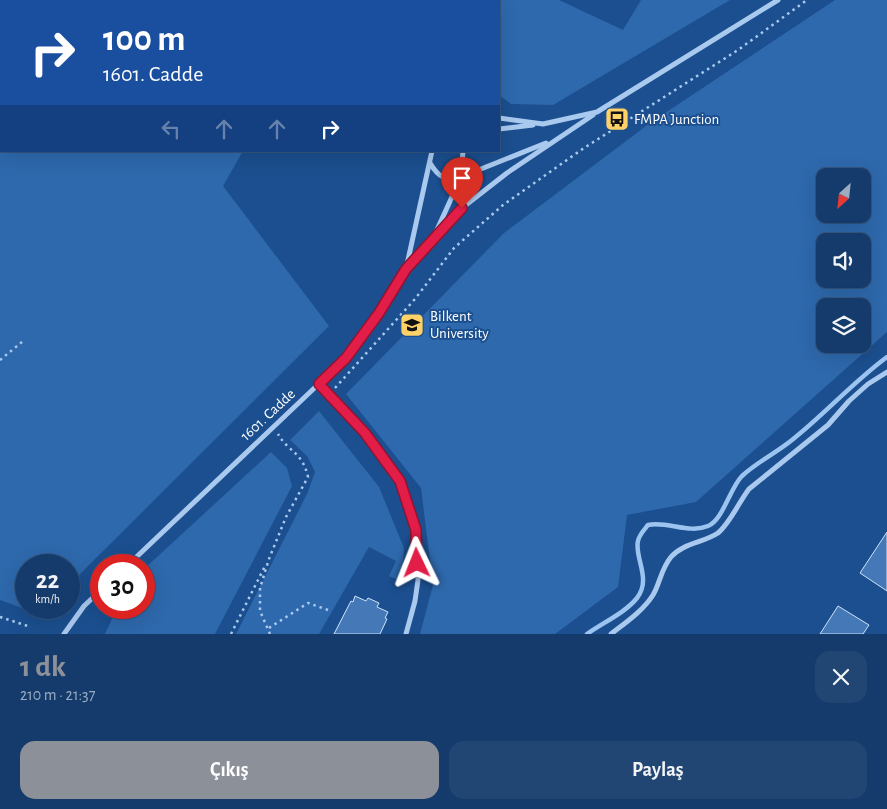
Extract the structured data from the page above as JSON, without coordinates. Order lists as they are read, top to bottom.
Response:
{
  "streets": {
    "street": ["1601. Cadde"]
  },
  "places": {
    "bus stop": ["FMPA Junction"],
    "school or university": ["Bilkent University"]
  },
  "north": "bottom left",
  "page": {
    "turn": ["100 m", "1601. Cadde"],
    "speed": "22 km/h",
    "limit": "30",
    "heading": ["1 dk", "210 m · 21:37"],
    "buttons": ["Çıkış", "Paylaş"]
  }
}
